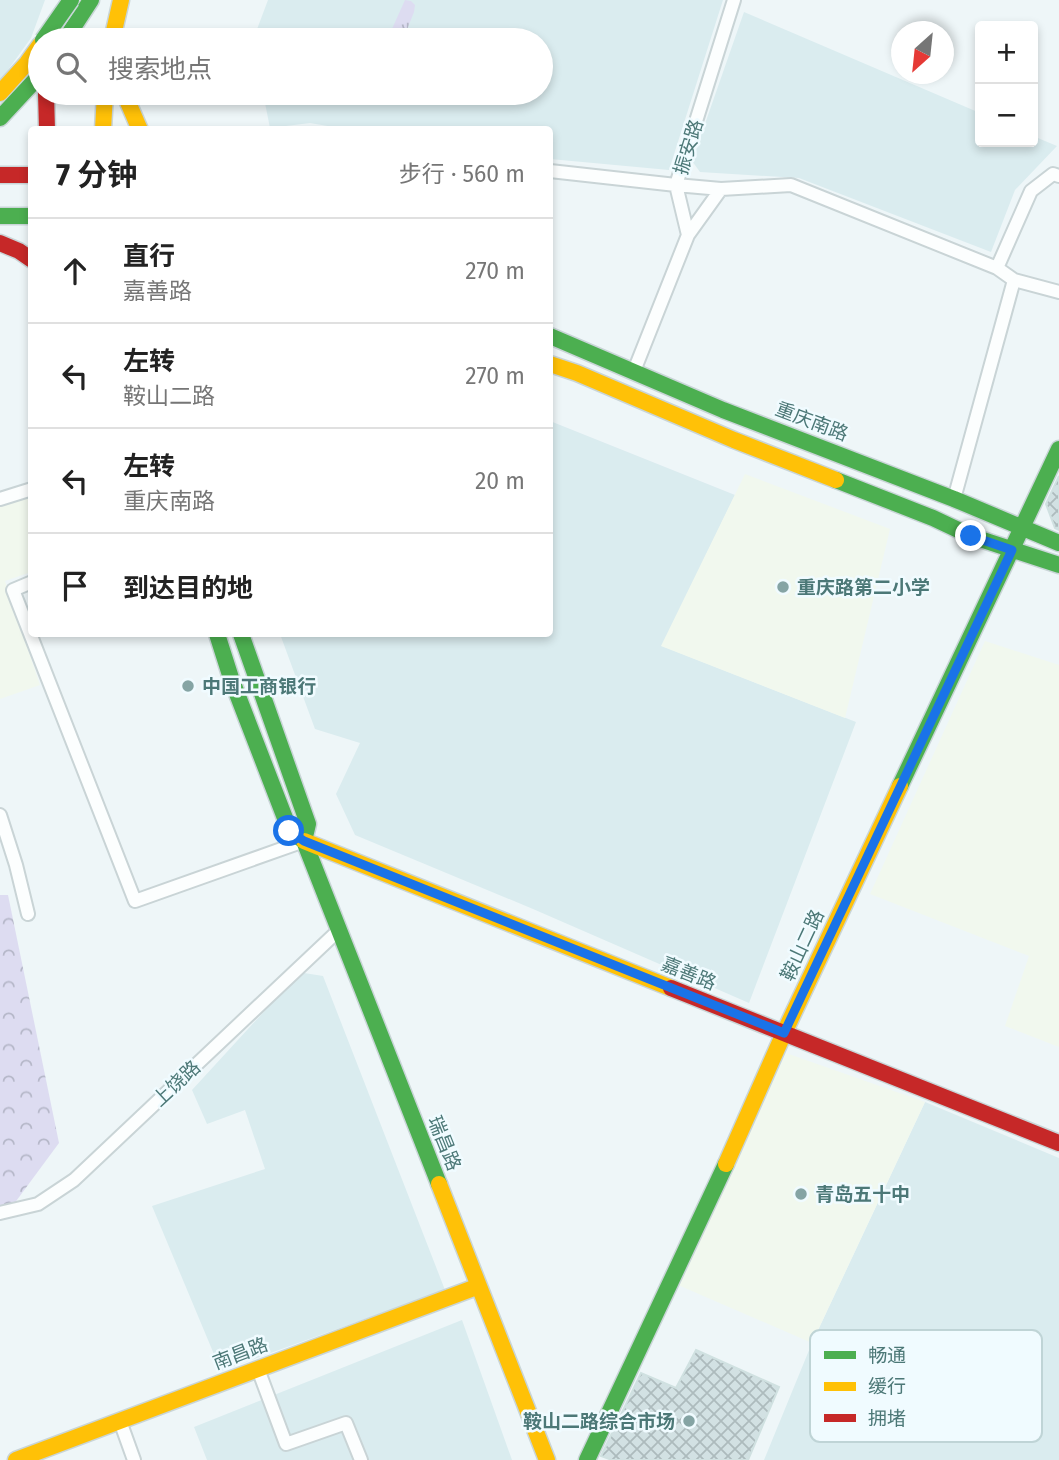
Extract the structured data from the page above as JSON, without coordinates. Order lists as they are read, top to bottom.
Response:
{
  "streets": {
    "main road": [
      "重庆南路",
      "鞍山二路",
      "嘉善路",
      "瑞昌路",
      "南昌路"
    ],
    "street": ["振安路", "上饶路"]
  },
  "crossings": [
    ["重庆南路", "鞍山二路"],
    ["鞍山二路", "嘉善路"],
    ["嘉善路", "瑞昌路"],
    ["上饶路", "瑞昌路"],
    ["瑞昌路", "南昌路"]
  ],
  "places": [
    "重庆路第二小学",
    "中国工商银行",
    "青岛五十中",
    "鞍山二路综合市场"
  ],
  "legend": ["畅通", "缓行", "拥堵"],
  "north": "bottom left",
  "page": {
    "map_buttons": ["+", "−"],
    "search": "搜索地点",
    "heading": ["7 分钟", "步行 · 560 m"],
    "list": [
      ["直行", "嘉善路", "270 m"],
      ["左转", "鞍山二路", "270 m"],
      ["左转", "重庆南路", "20 m"],
      "到达目的地"
    ]
  }
}
